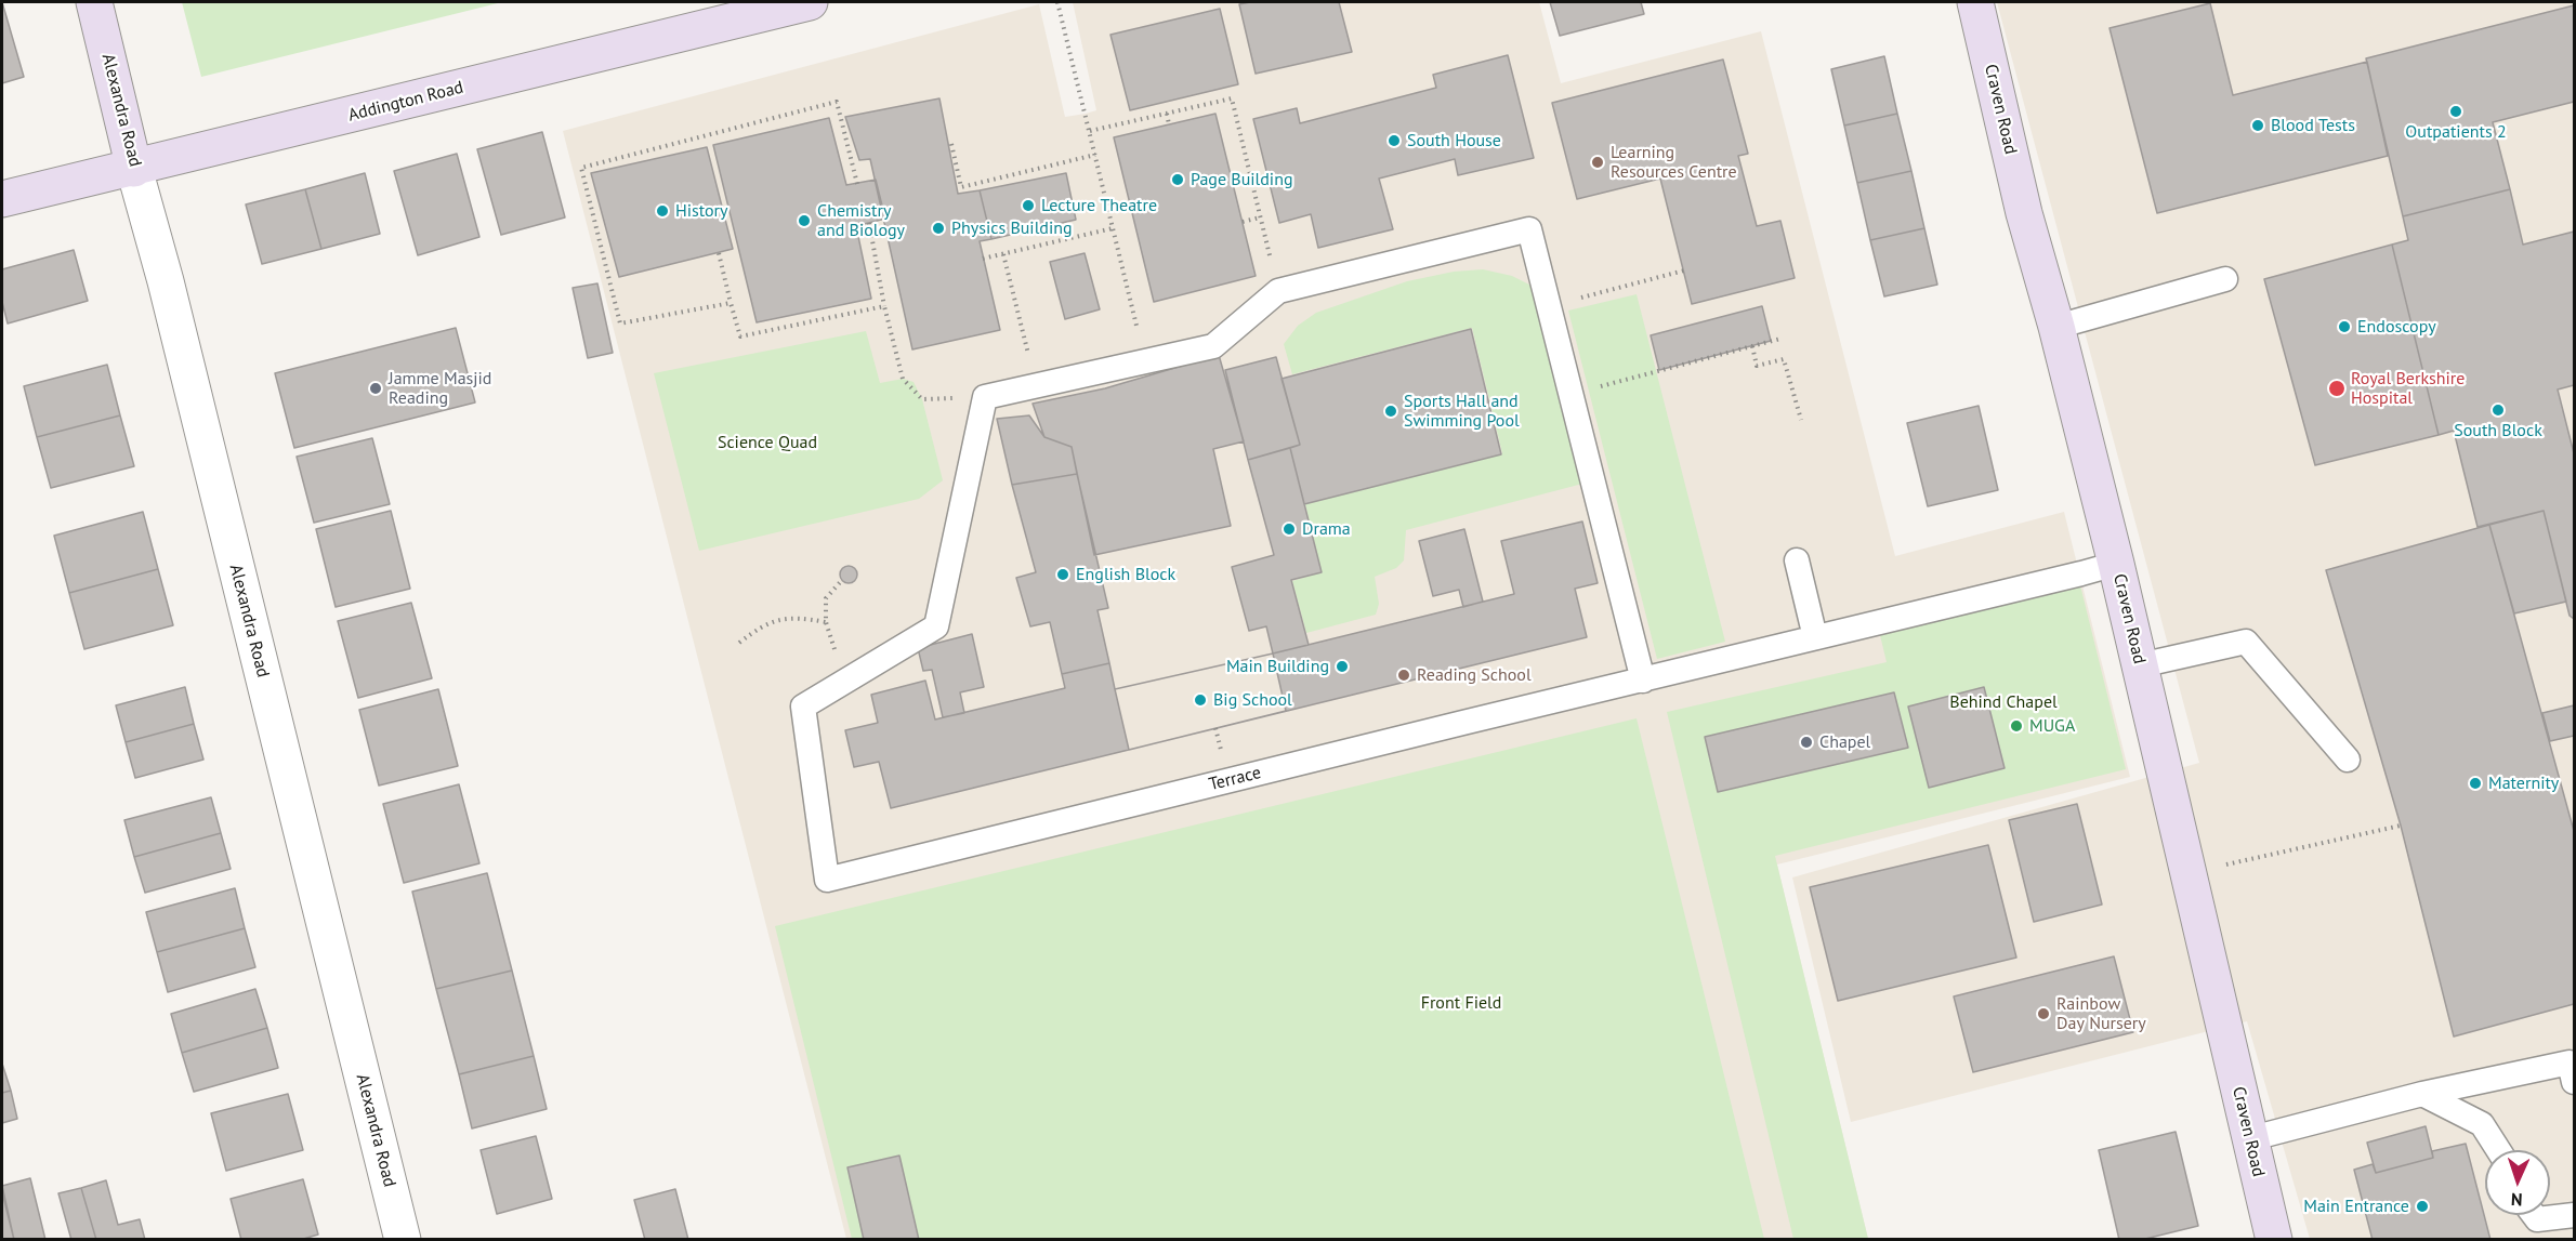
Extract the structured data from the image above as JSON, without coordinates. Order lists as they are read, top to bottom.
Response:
{
  "streets": {
    "street": ["Addington Road", "Craven Road", "Alexandra Road"],
    "lane": ["Terrace"]
  },
  "crossings": [
    ["Addington Road", "Alexandra Road"],
    ["Craven Road", "Terrace"]
  ],
  "parks": ["Science Quad", "Behind Chapel", "Front Field"],
  "places": [
    "Outpatients 2",
    "Blood Tests",
    "South House",
    "Learning Resources Centre",
    "Page Building",
    "Lecture Theatre",
    "History",
    "Chemistry and Biology",
    "Physics Building",
    "Endoscopy",
    "Jamme Masjid Reading",
    "Royal Berkshire Hospital",
    "South Block",
    "Sports Hall and Swimming Pool",
    "Drama",
    "English Block",
    "Main Building",
    "Reading School",
    "Big School",
    "MUGA",
    "Chapel",
    "Maternity",
    "Rainbow Day Nursery",
    "Main Entrance"
  ],
  "north": "bottom"
}
